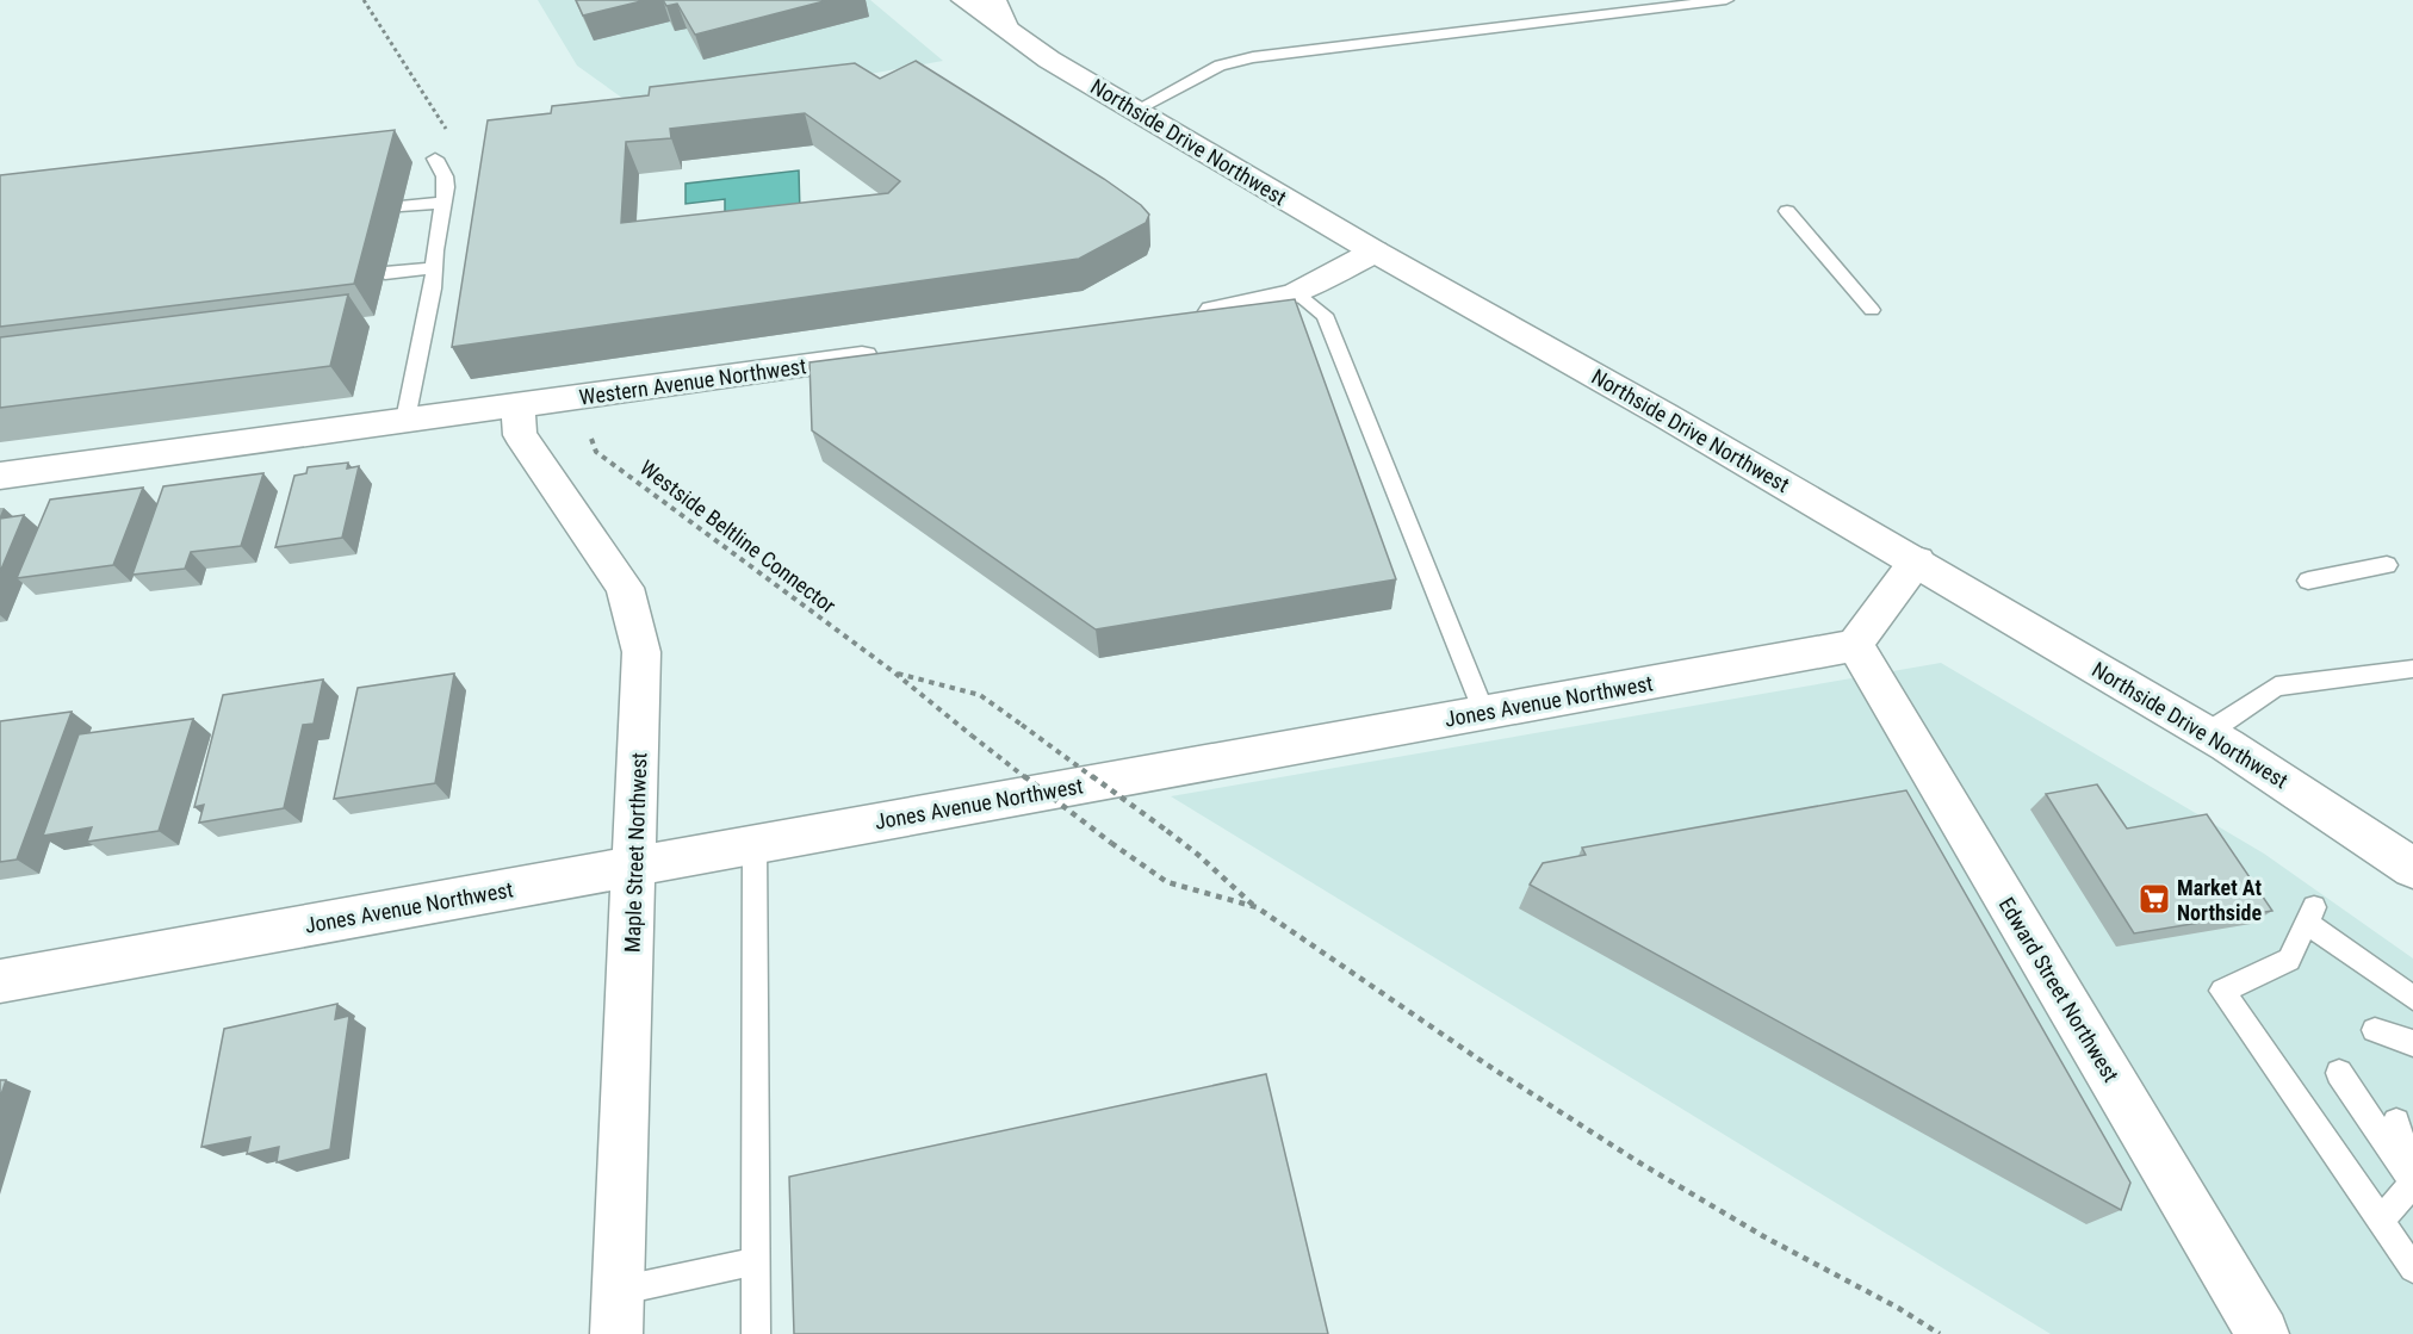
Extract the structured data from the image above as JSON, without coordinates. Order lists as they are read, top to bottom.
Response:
{
  "streets": {
    "street": [
      "Northside Drive Northwest",
      "Western Avenue Northwest",
      "Jones Avenue Northwest",
      "Maple Street Northwest",
      "Edward Street Northwest"
    ],
    "path": ["Westside Beltline Connector"]
  },
  "crossings": [
    ["Western Avenue Northwest", "Maple Street Northwest"],
    ["Jones Avenue Northwest", "Maple Street Northwest"],
    ["Jones Avenue Northwest", "Edward Street Northwest"]
  ],
  "places": {
    "supermarket": ["Market At Northside"]
  }
}
